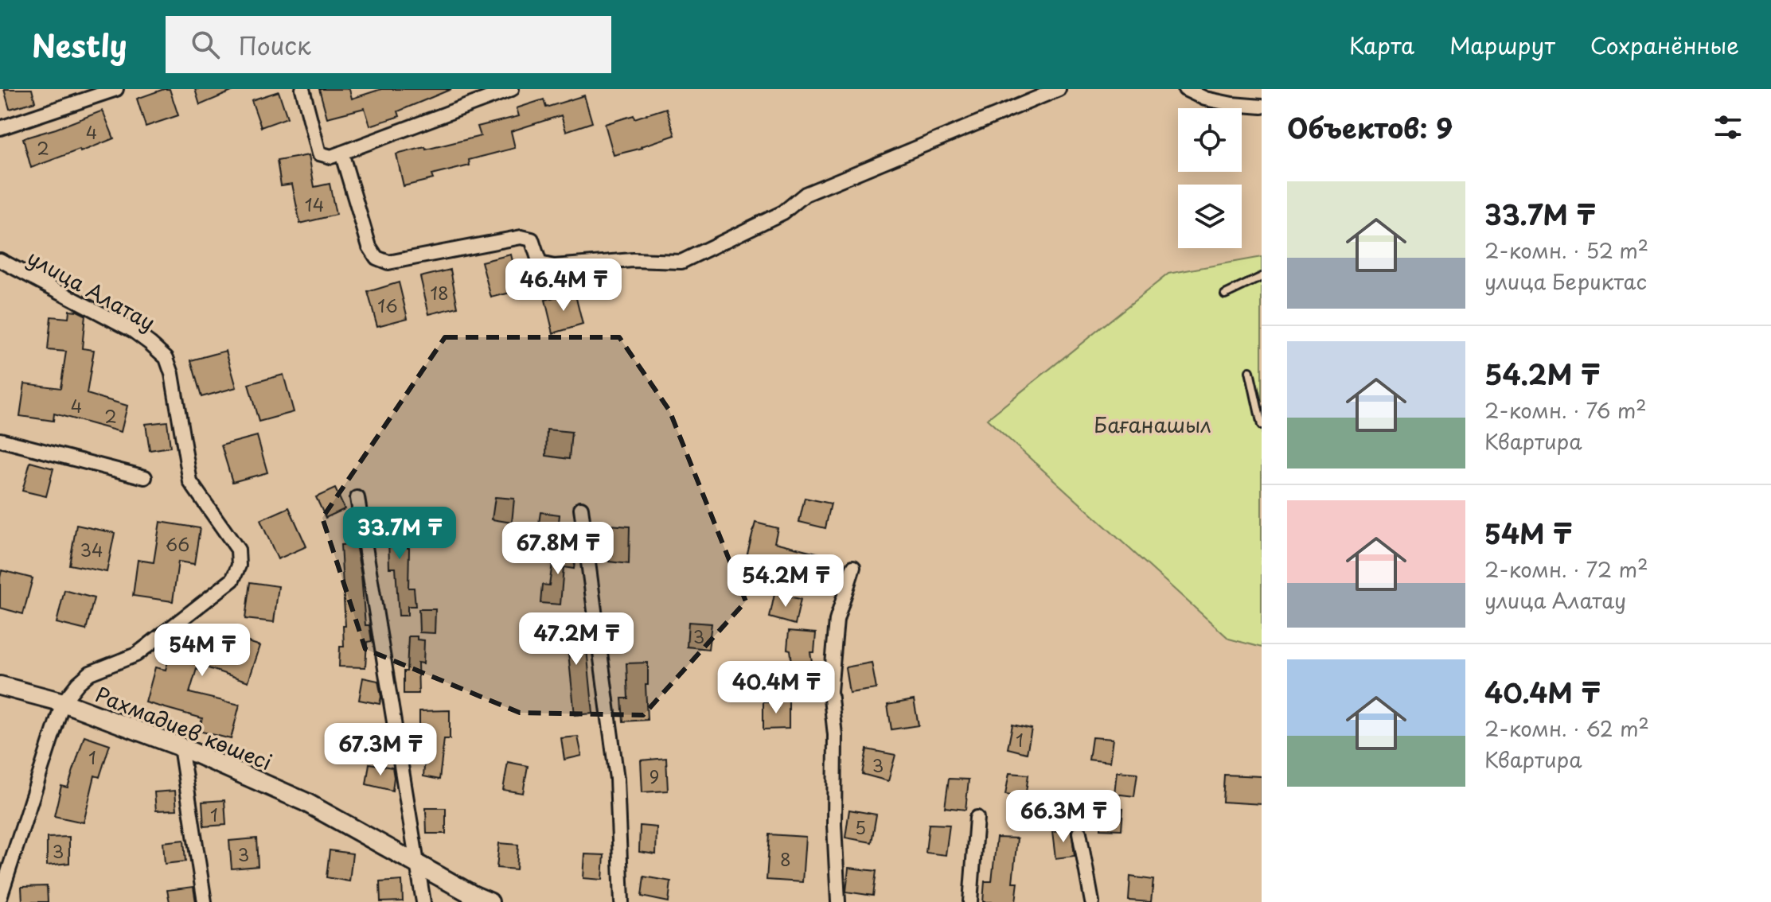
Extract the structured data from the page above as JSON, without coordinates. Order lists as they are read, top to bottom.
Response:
{
  "streets": {
    "street": ["улица Алатау", "Рахмадиев көшесі"]
  },
  "crossings": [
    ["улица Алатау", "Рахмадиев көшесі"]
  ],
  "parks": ["Бағанашыл"],
  "house_numbers": [
    "4",
    "2",
    "14",
    "18",
    "16",
    "4",
    "2",
    "66",
    "34",
    "3",
    "1",
    "1",
    "3",
    "9",
    "1",
    "5",
    "3",
    "3",
    "8"
  ],
  "page": {
    "header": "Nestly",
    "search": "Поиск",
    "nav": ["Карта", "Маршрут", "Сохранённые"],
    "heading": "Объектов: 9",
    "list": [
      {
        "name": "33.7M ₸",
        "note": "2-комн. · 52 m² · улица Бериктас"
      },
      {
        "name": "54.2M ₸",
        "note": "2-комн. · 76 m² · Квартира"
      },
      {
        "name": "54M ₸",
        "note": "2-комн. · 72 m² · улица Алатау"
      },
      {
        "name": "40.4M ₸",
        "note": "2-комн. · 62 m² · Квартира"
      }
    ],
    "price": [
      "46.4M ₸",
      "33.7M ₸",
      "67.8M ₸",
      "54.2M ₸",
      "47.2M ₸",
      "54M ₸",
      "40.4M ₸",
      "67.3M ₸",
      "66.3M ₸"
    ]
  }
}
